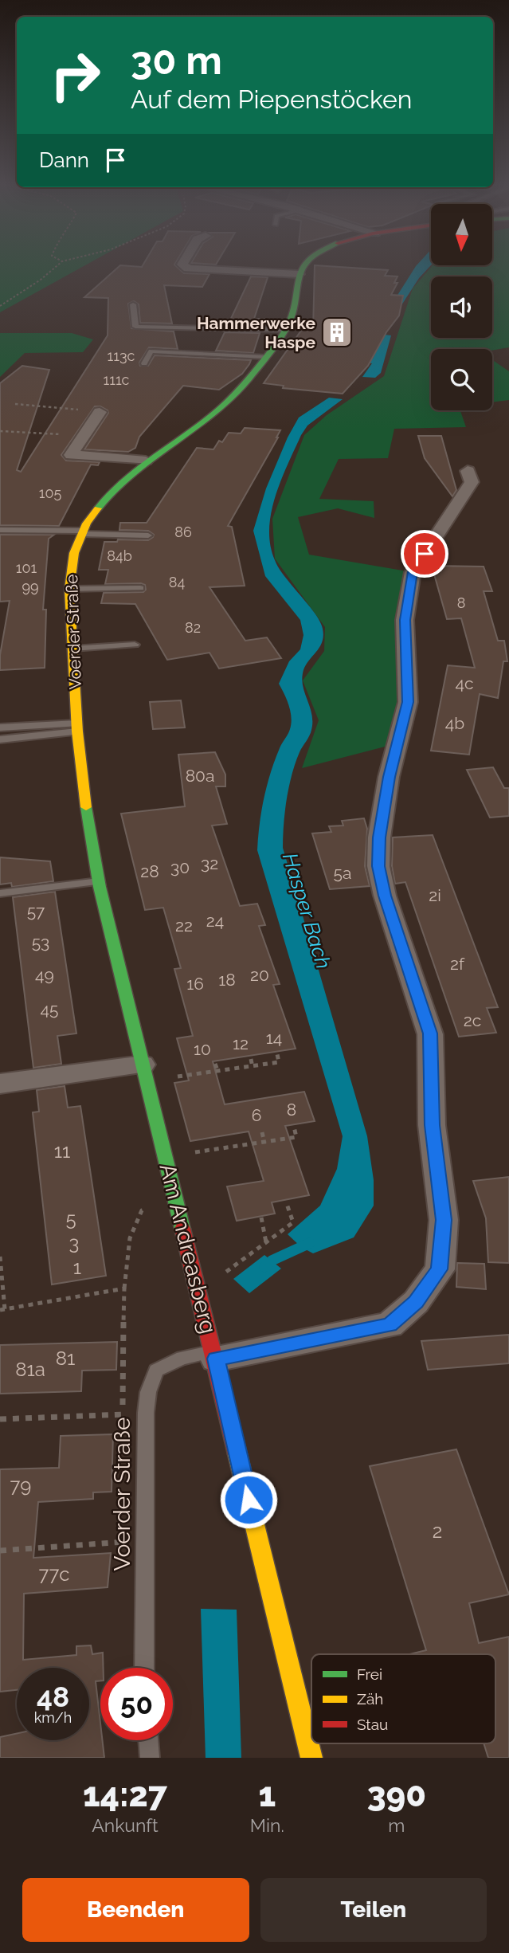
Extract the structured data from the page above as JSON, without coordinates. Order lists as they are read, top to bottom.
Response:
{
  "streets": {
    "main road": ["Voerder Straße", "Am Andreasberg"]
  },
  "crossings": [
    ["Voerder Straße", "Am Andreasberg"]
  ],
  "water": ["Hasper Bach"],
  "places": {
    "building": ["Hammerwerke Haspe"]
  },
  "house_numbers": [
    "113c",
    "111c",
    "105",
    "86",
    "84b",
    "101",
    "84",
    "99",
    "8",
    "82",
    "4c",
    "4b",
    "80a",
    "32",
    "30",
    "28",
    "5a",
    "2i",
    "57",
    "24",
    "22",
    "53",
    "2f",
    "49",
    "20",
    "18",
    "16",
    "45",
    "2c",
    "14",
    "12",
    "10",
    "8",
    "6",
    "11",
    "5",
    "3",
    "1",
    "81",
    "81a",
    "79",
    "2",
    "77c"
  ],
  "legend": ["Frei", "Zäh", "Stau"],
  "north": "bottom",
  "page": {
    "turn": ["30 m", "Auf dem Piepenstöcken"],
    "then": "Dann",
    "speed": "48 km/h",
    "limit": "50",
    "eta": [
      "14:27",
      "Ankunft",
      "1",
      "Min.",
      "390",
      "m"
    ],
    "buttons": ["Beenden", "Teilen"]
  }
}
